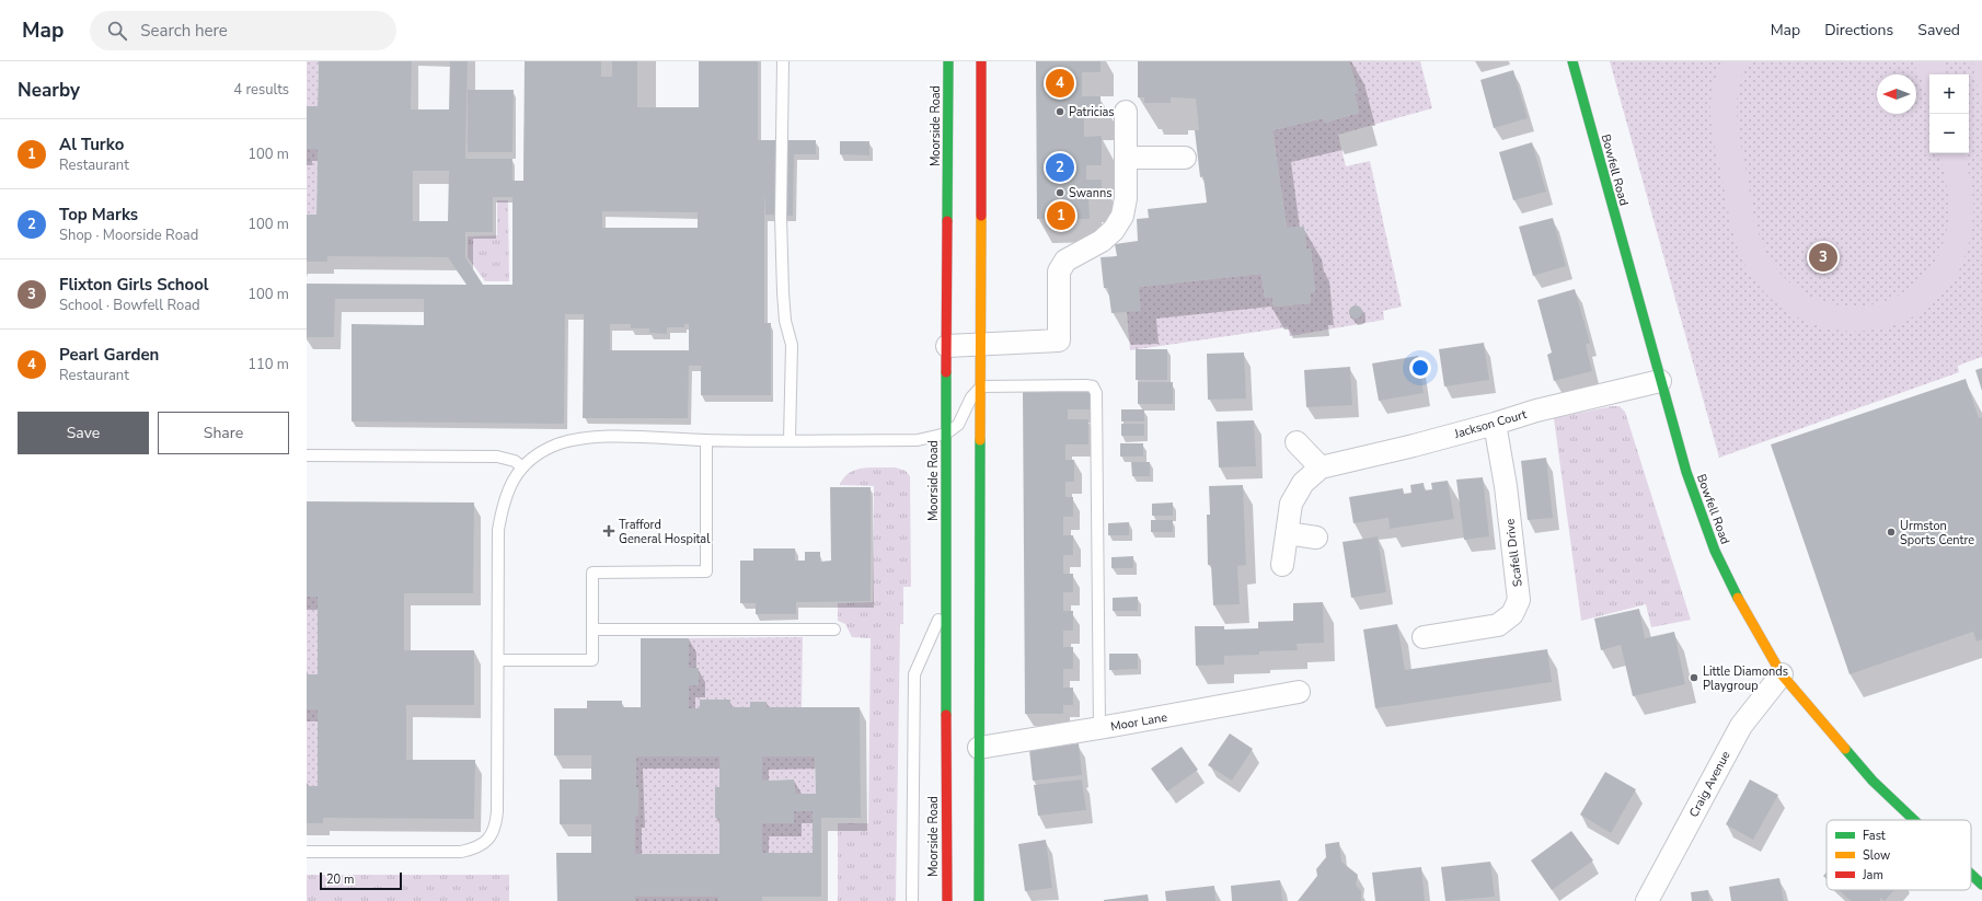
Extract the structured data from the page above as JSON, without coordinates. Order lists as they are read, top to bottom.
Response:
{
  "streets": {
    "street": [
      "Moorside Road",
      "Bowfell Road",
      "Jackson Court",
      "Scafell Drive",
      "Moor Lane",
      "Craig Avenue"
    ]
  },
  "crossings": [
    ["Bowfell Road", "Jackson Court"],
    ["Bowfell Road", "Craig Avenue"],
    ["Jackson Court", "Scafell Drive"]
  ],
  "places": {
    "other": [
      "Patricias",
      "Swanns",
      "Urmston Sports Centre",
      "Little Diamonds Playgroup"
    ],
    "health": ["Trafford General Hospital"]
  },
  "legend": ["Fast", "Slow", "Jam"],
  "scale_bar": "20 m",
  "north": "left",
  "page": {
    "header": "Map",
    "search": "Search here",
    "nav": ["Map", "Directions", "Saved"],
    "heading": ["Nearby", "4 results"],
    "pins": [
      "4",
      "2",
      "1",
      "3"
    ],
    "map_buttons": ["+", "−"],
    "list": [
      {
        "mark": "1",
        "name": "Al Turko",
        "note": "Restaurant",
        "value": "100 m"
      },
      {
        "mark": "2",
        "name": "Top Marks",
        "note": "Shop · Moorside Road",
        "value": "100 m"
      },
      {
        "mark": "3",
        "name": "Flixton Girls School",
        "note": "School · Bowfell Road",
        "value": "100 m"
      },
      {
        "mark": "4",
        "name": "Pearl Garden",
        "note": "Restaurant",
        "value": "110 m"
      }
    ],
    "buttons": ["Save", "Share"],
    "scale": "20 m"
  }
}
